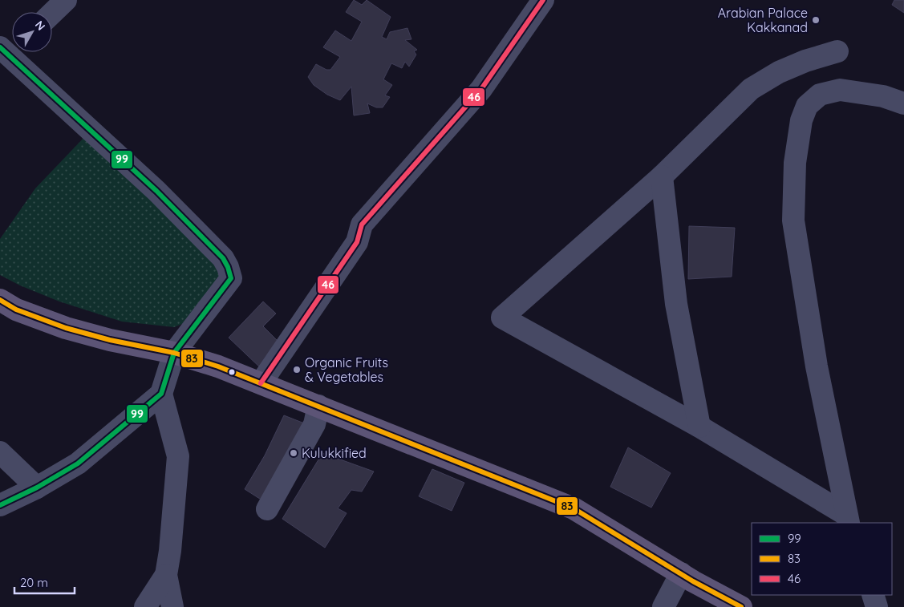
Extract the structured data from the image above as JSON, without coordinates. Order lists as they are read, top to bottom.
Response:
{
  "places": ["Arabian Palace Kakkanad", "Organic Fruits & Vegetables", "Kulukkified"],
  "lines": ["transit line 46", "transit line 99", "transit line 83"],
  "legend": ["99", "83", "46"],
  "scale_bar": "20 m",
  "north": "top right"
}
